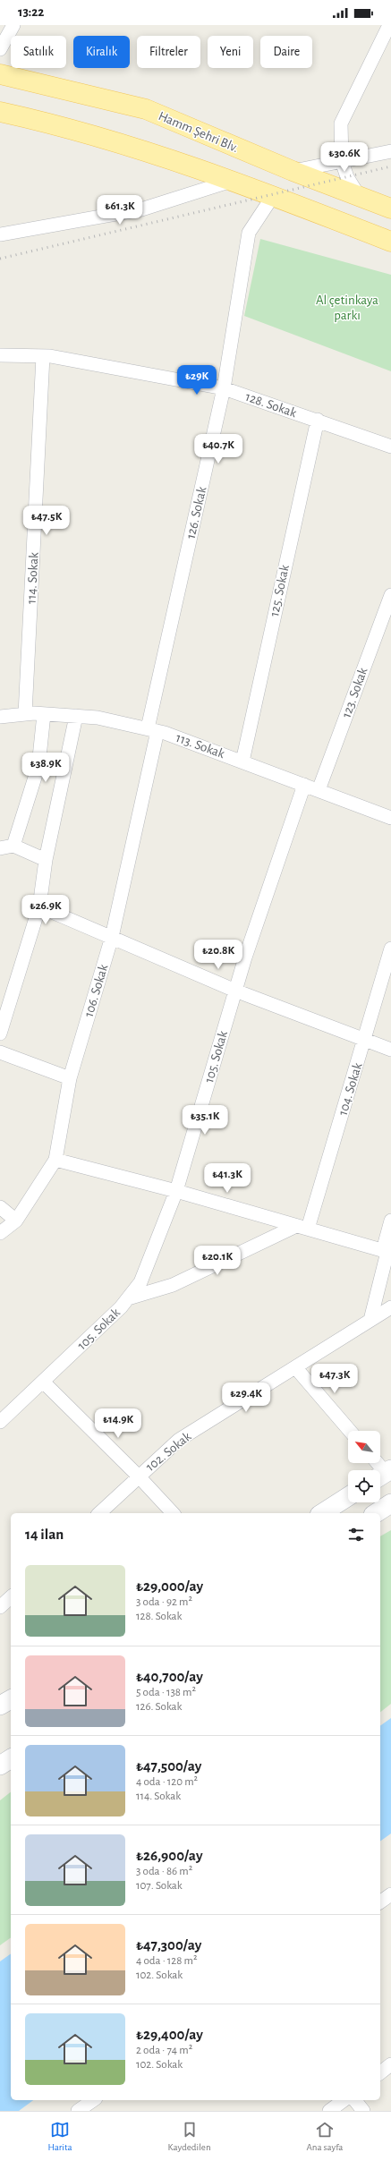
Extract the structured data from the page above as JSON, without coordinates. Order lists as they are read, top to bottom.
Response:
{
  "streets": {
    "main road": ["Hamm Şehri Blv."],
    "street": [
      "128. Sokak",
      "126. Sokak",
      "114. Sokak",
      "125. Sokak",
      "123. Sokak",
      "113. Sokak",
      "106. Sokak",
      "105. Sokak",
      "104. Sokak",
      "102. Sokak"
    ]
  },
  "crossings": [
    ["128. Sokak", "126. Sokak"],
    ["128. Sokak", "114. Sokak"],
    ["128. Sokak", "125. Sokak"],
    ["126. Sokak", "113. Sokak"],
    ["126. Sokak", "106. Sokak"],
    ["114. Sokak", "113. Sokak"],
    ["125. Sokak", "113. Sokak"],
    ["123. Sokak", "113. Sokak"],
    ["113. Sokak", "106. Sokak"],
    ["113. Sokak", "105. Sokak"]
  ],
  "parks": ["Al çetinkaya parkı"],
  "north": "top left",
  "page": {
    "status": "13:22",
    "chip": [
      "Satılık",
      "Kiralık",
      "Filtreler",
      "Yeni",
      "Daire"
    ],
    "price": [
      "₺30.6K",
      "₺61.3K",
      "₺29K",
      "₺40.7K",
      "₺47.5K",
      "₺38.9K",
      "₺26.9K",
      "₺20.8K",
      "₺35.1K",
      "₺41.3K",
      "₺20.1K",
      "₺47.3K",
      "₺29.4K",
      "₺14.9K"
    ],
    "heading": "14 ilan",
    "list": [
      {
        "name": "₺29,000/ay",
        "note": "3 oda · 92 m² · 128. Sokak"
      },
      {
        "name": "₺40,700/ay",
        "note": "5 oda · 138 m² · 126. Sokak"
      },
      {
        "name": "₺47,500/ay",
        "note": "4 oda · 120 m² · 114. Sokak"
      },
      {
        "name": "₺26,900/ay",
        "note": "3 oda · 86 m² · 107. Sokak"
      },
      {
        "name": "₺47,300/ay",
        "note": "4 oda · 128 m² · 102. Sokak"
      },
      {
        "name": "₺29,400/ay",
        "note": "2 oda · 74 m² · 102. Sokak"
      }
    ],
    "tabs": ["Harita", "Kaydedilen", "Ana sayfa"]
  }
}
